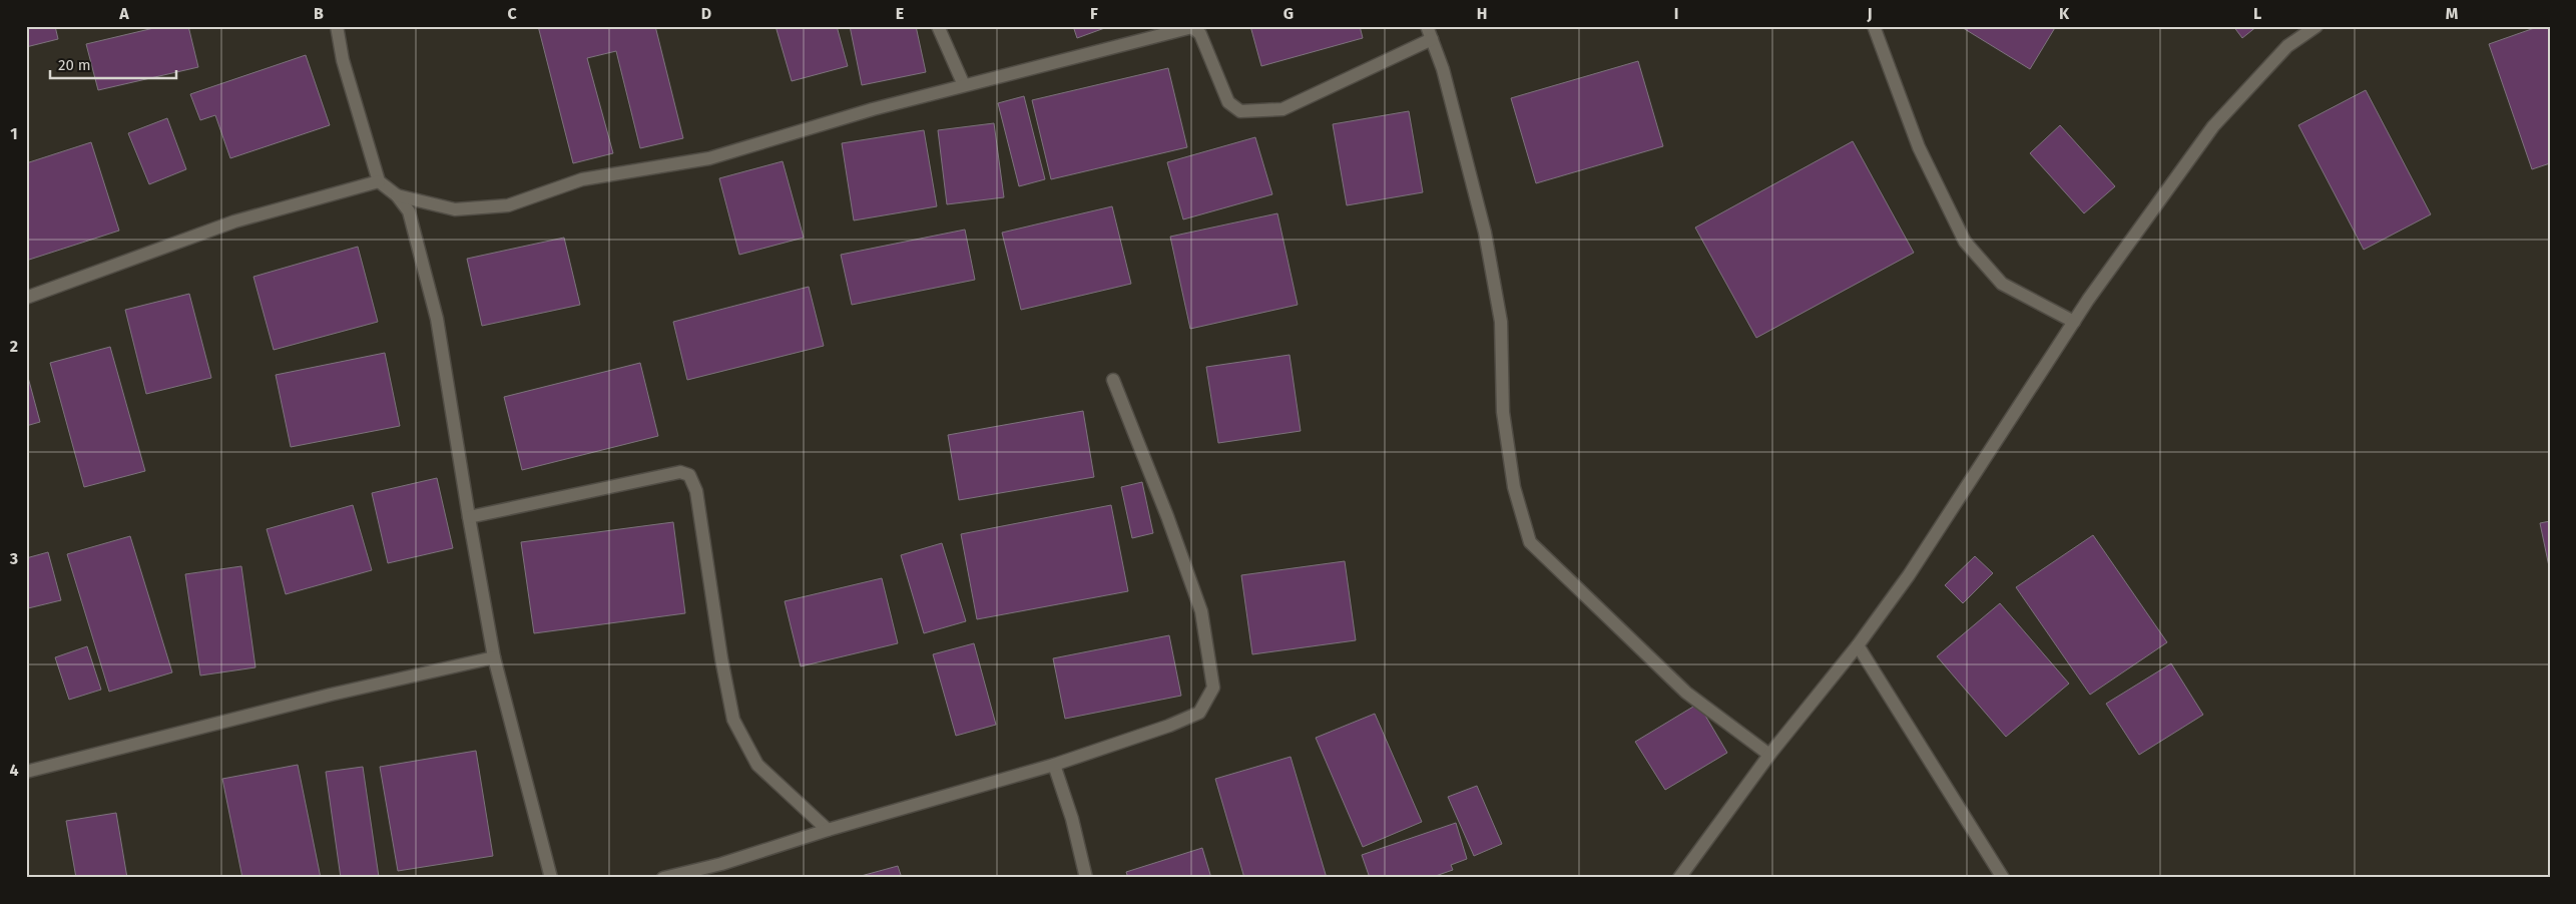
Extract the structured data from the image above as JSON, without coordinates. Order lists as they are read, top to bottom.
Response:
{
  "scale_bar": "20 m",
  "grid": {
    "columns": [
      "A",
      "B",
      "C",
      "D",
      "E",
      "F",
      "G",
      "H",
      "I",
      "J",
      "K",
      "L",
      "M"
    ],
    "rows": [
      "1",
      "2",
      "3",
      "4"
    ]
  }
}
